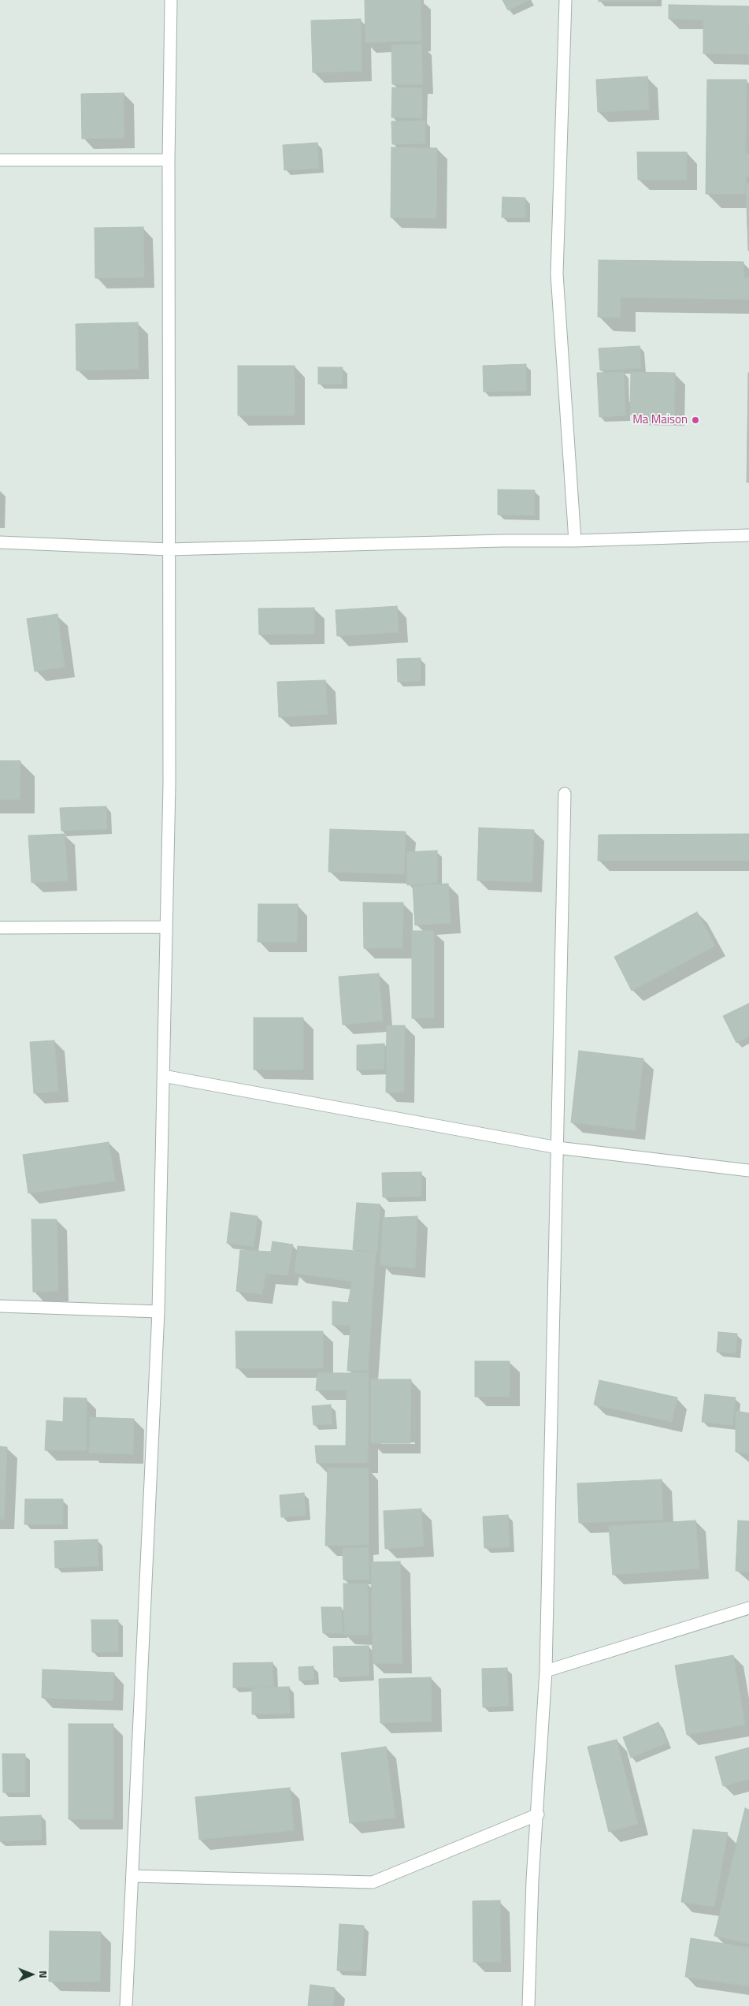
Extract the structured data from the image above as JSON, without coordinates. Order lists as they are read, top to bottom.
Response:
{
  "places": ["Ma Maison"],
  "north": "right"
}
